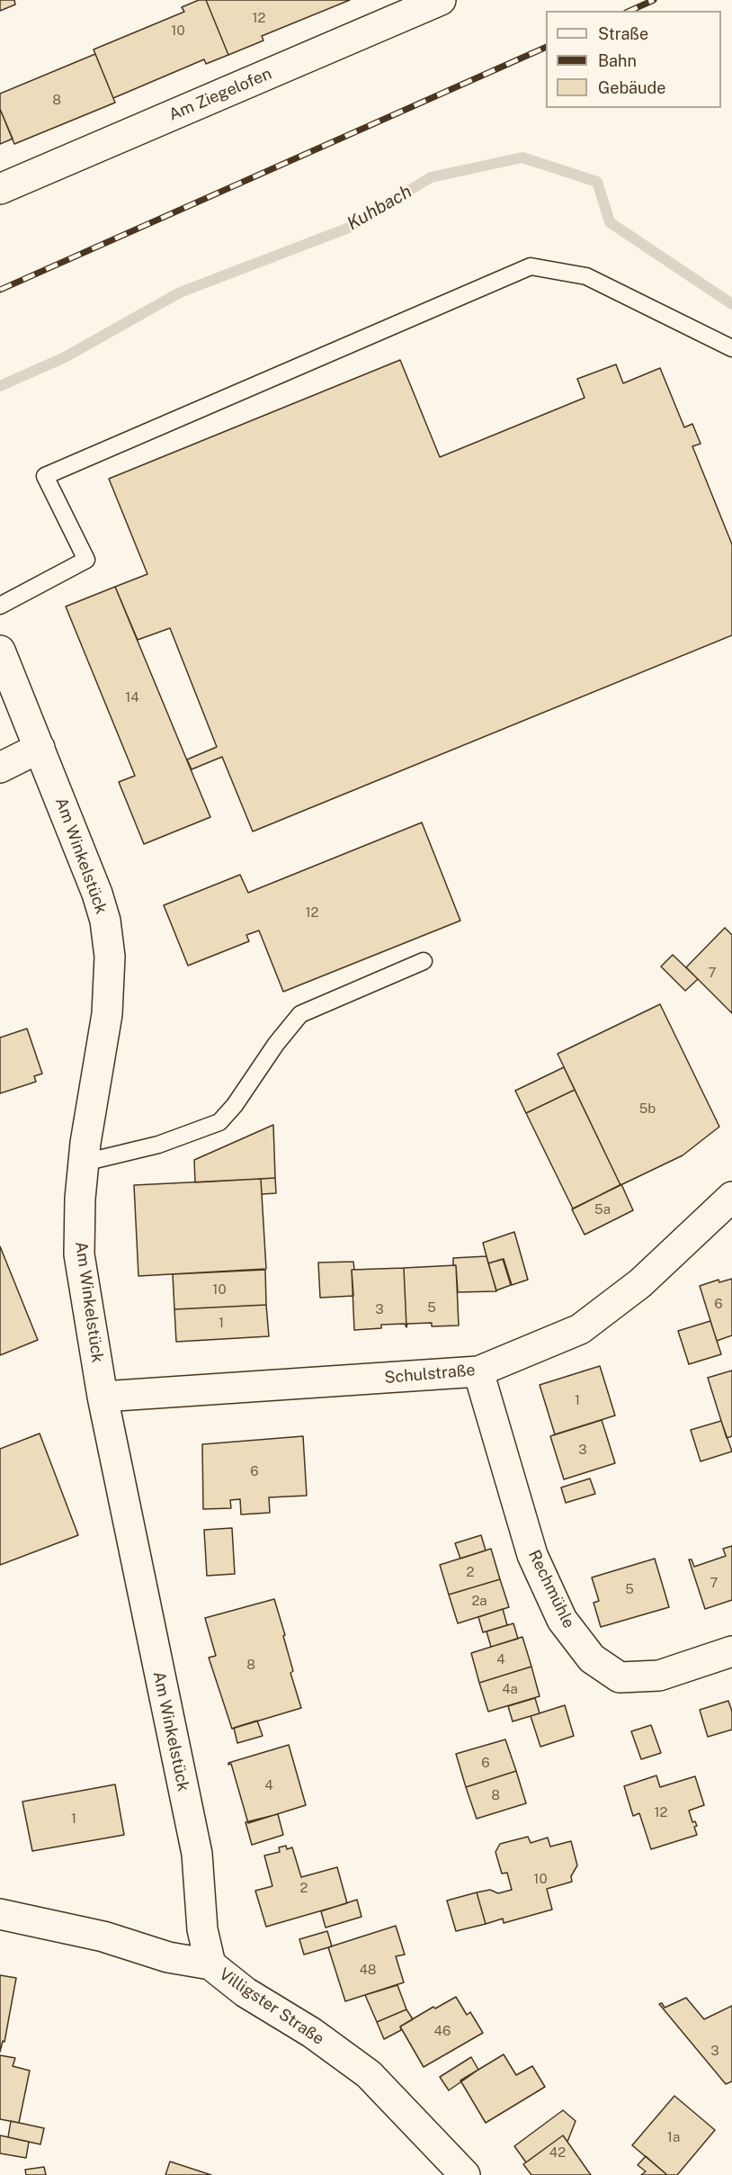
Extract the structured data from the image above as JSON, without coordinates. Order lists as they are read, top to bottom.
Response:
{
  "streets": {
    "street": [
      "Am Ziegelofen",
      "Am Winkelstück",
      "Schulstraße",
      "Rechmühle",
      "Villigster Straße"
    ]
  },
  "crossings": [
    ["Am Winkelstück", "Schulstraße"],
    ["Am Winkelstück", "Villigster Straße"],
    ["Schulstraße", "Rechmühle"]
  ],
  "water": ["Kuhbach"],
  "house_numbers": [
    "12",
    "10",
    "8",
    "14",
    "12",
    "7",
    "5b",
    "5a",
    "10",
    "6",
    "5",
    "3",
    "1",
    "1",
    "3",
    "6",
    "2",
    "7",
    "5",
    "2a",
    "4",
    "8",
    "4a",
    "6",
    "4",
    "8",
    "12",
    "1",
    "10",
    "2",
    "48",
    "46",
    "3",
    "1a",
    "42"
  ],
  "legend": ["Straße", "Bahn", "Gebäude"]
}
